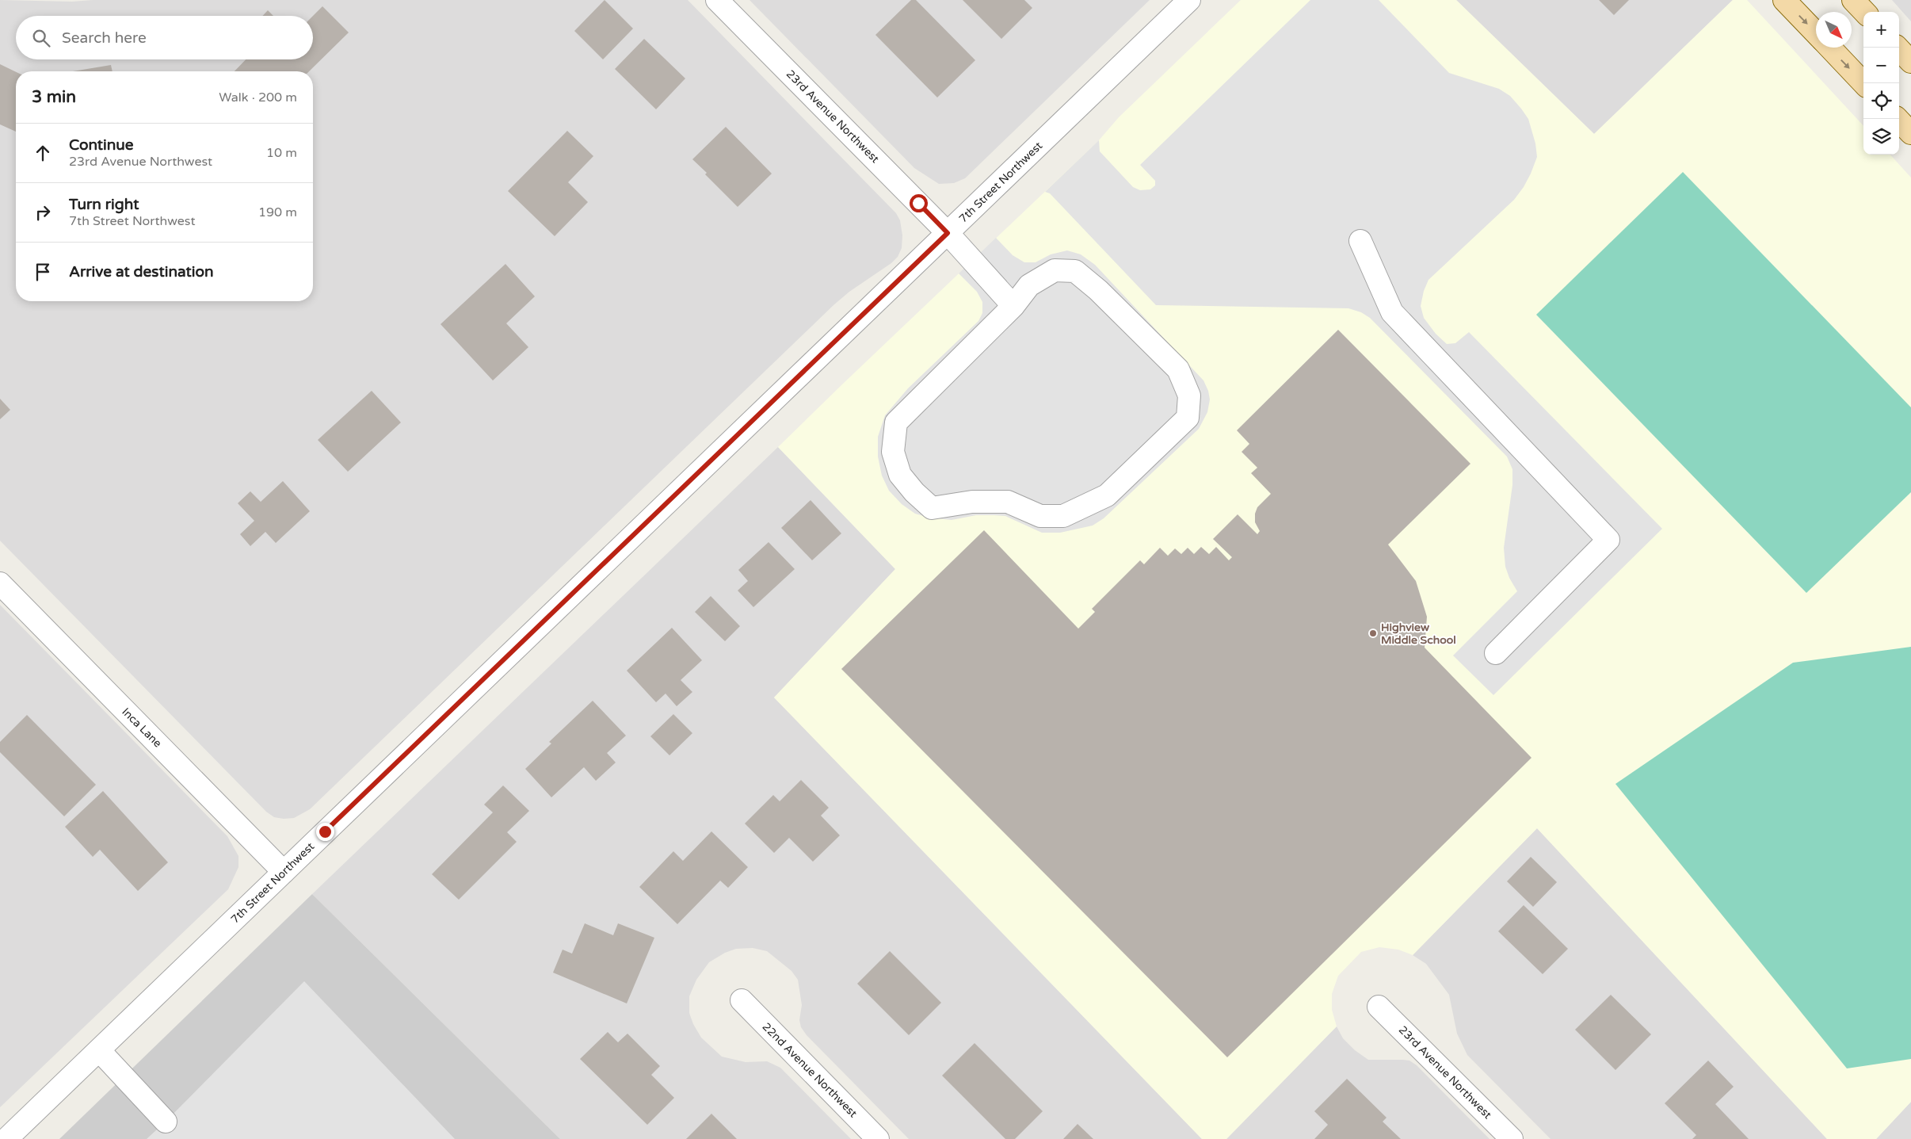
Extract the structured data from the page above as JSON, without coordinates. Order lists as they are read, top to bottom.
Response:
{
  "streets": {
    "street": [
      "23rd Avenue Northwest",
      "7th Street Northwest",
      "Inca Lane",
      "22nd Avenue Northwest"
    ]
  },
  "crossings": [
    ["23rd Avenue Northwest", "7th Street Northwest"],
    ["7th Street Northwest", "Inca Lane"]
  ],
  "places": ["Highview Middle School"],
  "north": "bottom right",
  "page": {
    "map_buttons": ["+", "−"],
    "search": "Search here",
    "heading": ["3 min", "Walk · 200 m"],
    "list": [
      ["Continue", "23rd Avenue Northwest", "10 m"],
      ["Turn right", "7th Street Northwest", "190 m"],
      "Arrive at destination"
    ]
  }
}
